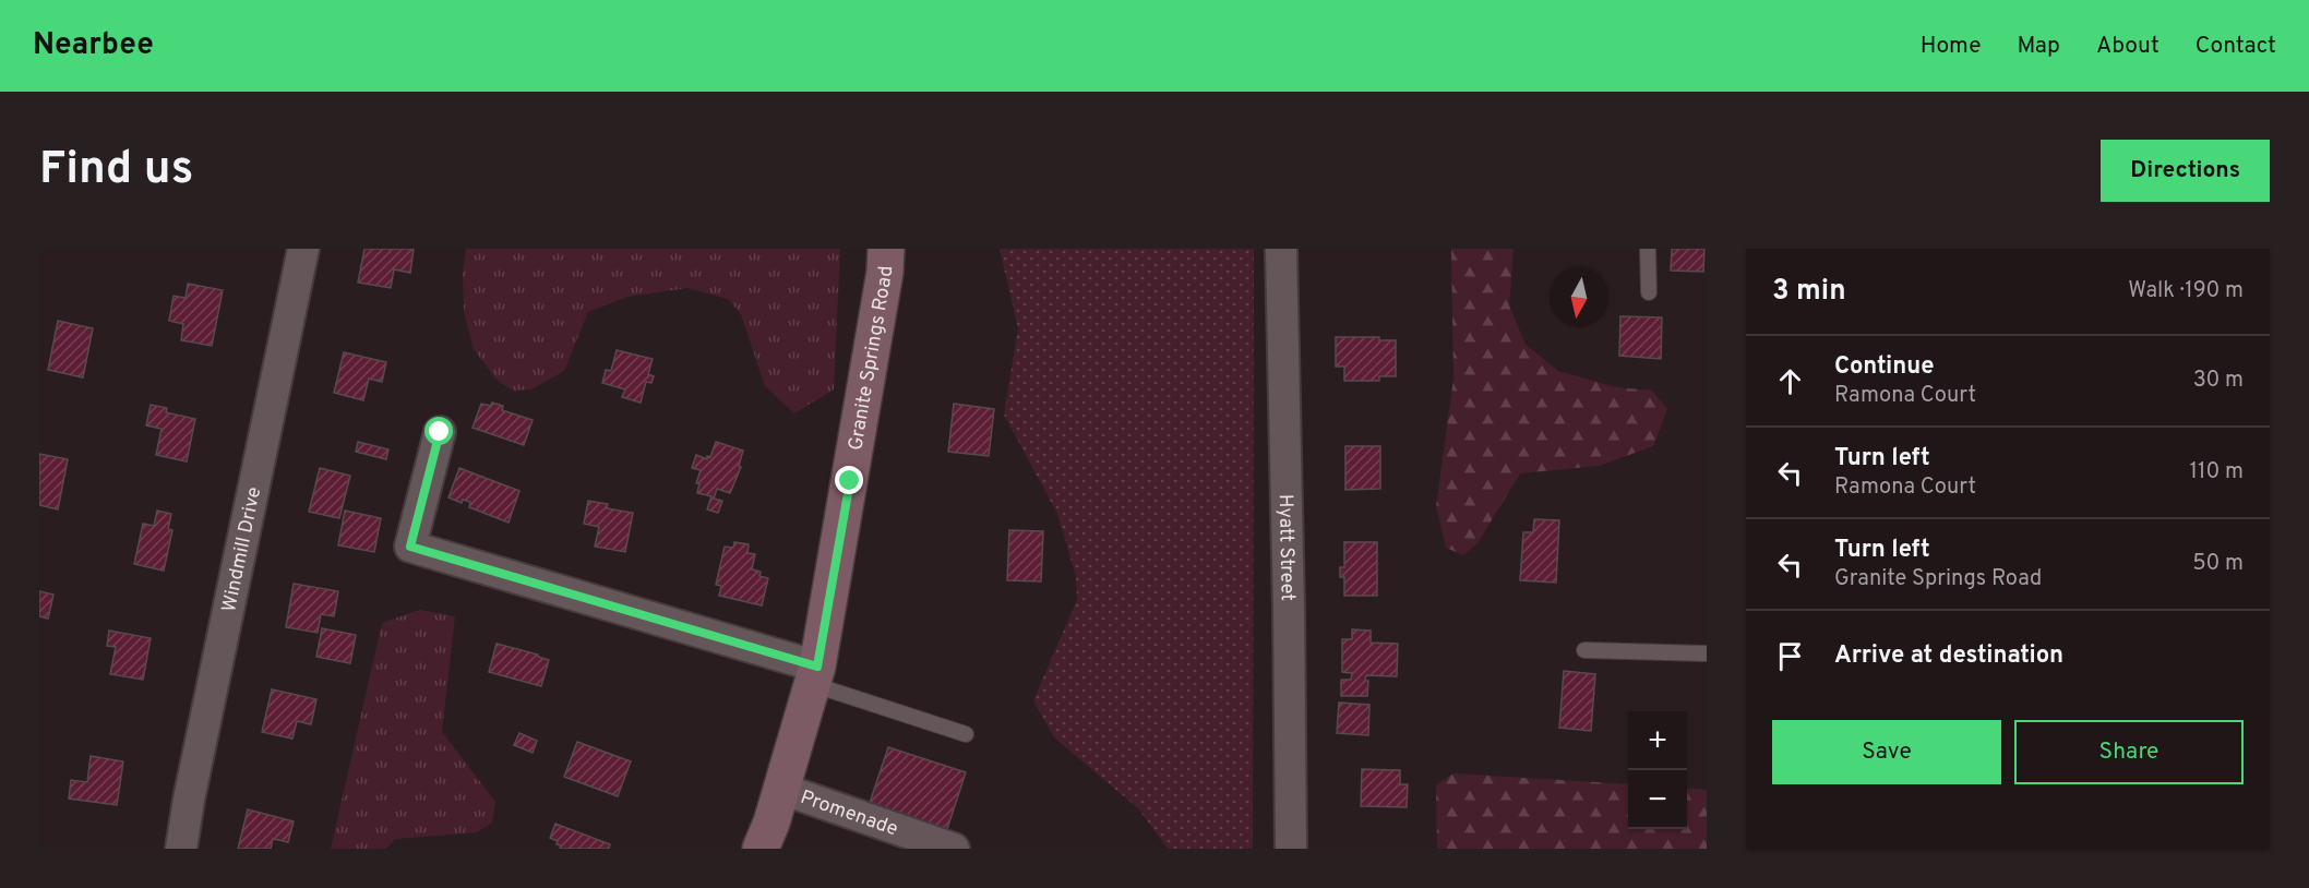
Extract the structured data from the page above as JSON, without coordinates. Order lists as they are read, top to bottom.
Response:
{
  "streets": {
    "street": [
      "Granite Springs Road",
      "Windmill Drive",
      "Hyatt Street",
      "Promenade"
    ]
  },
  "crossings": [
    ["Granite Springs Road", "Promenade"]
  ],
  "north": "bottom",
  "page": {
    "header": "Nearbee",
    "nav": [
      "Home",
      "Map",
      "About",
      "Contact"
    ],
    "buttons": [
      "Directions",
      ["Save", "Share"]
    ],
    "title": "Find us",
    "heading": ["3 min", "Walk · 190 m"],
    "list": [
      ["Continue", "Ramona Court", "30 m"],
      ["Turn left", "Ramona Court", "110 m"],
      ["Turn left", "Granite Springs Road", "50 m"],
      "Arrive at destination"
    ],
    "map_buttons": ["+", "−"]
  }
}
